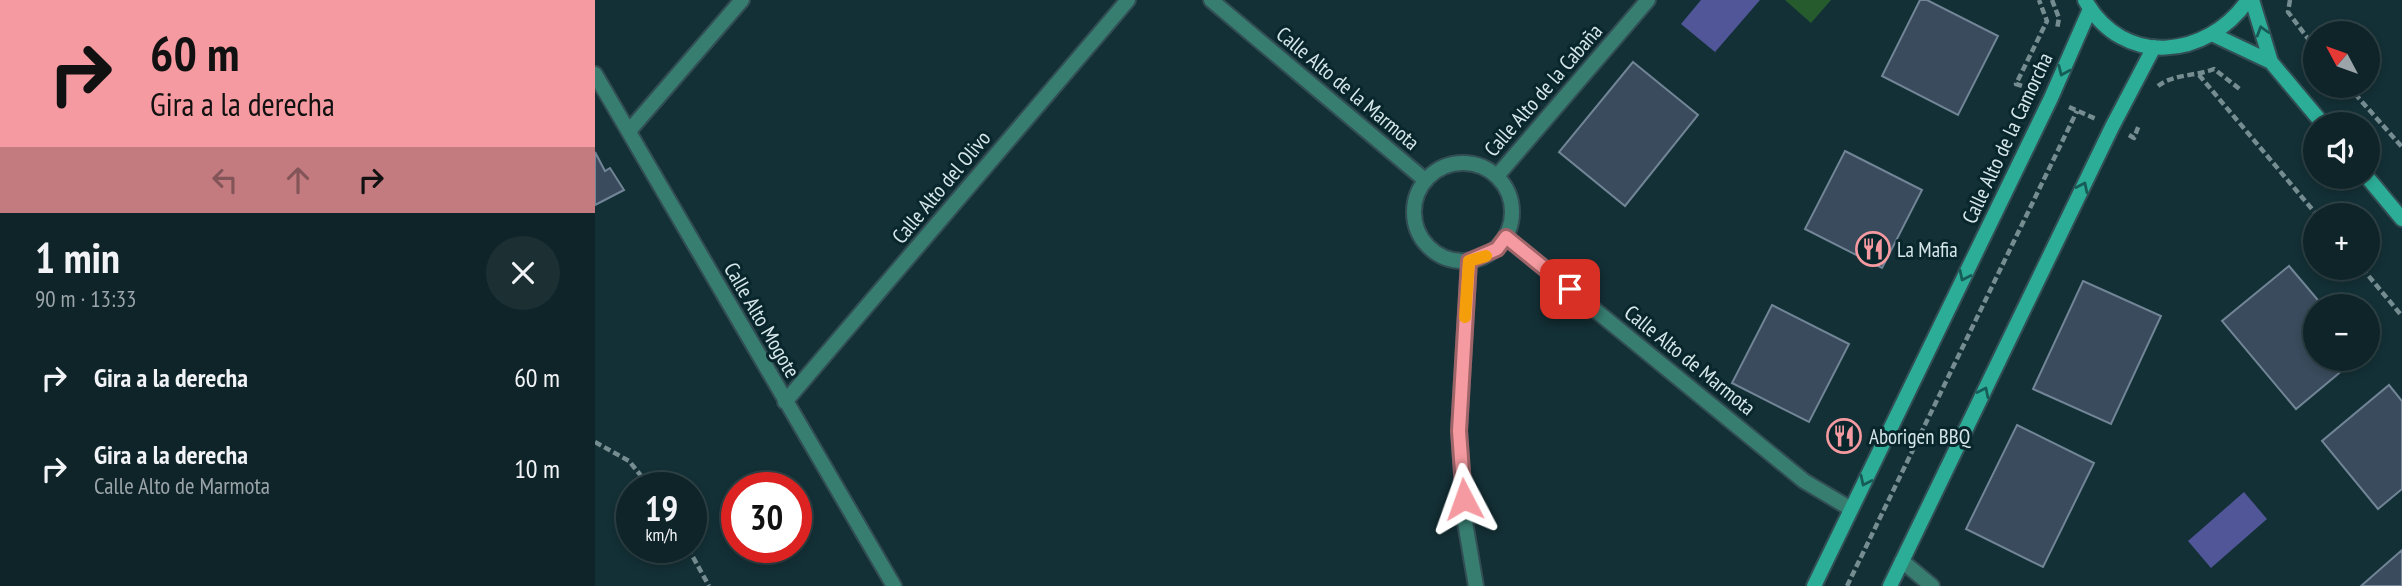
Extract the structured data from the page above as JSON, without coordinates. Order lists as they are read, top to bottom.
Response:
{
  "streets": {
    "street": [
      "Calle Alto de la Marmota",
      "Calle Alto de la Cabaña",
      "Calle Alto de la Camorcha",
      "Calle Alto del Olivo",
      "Calle Alto Mogote",
      "Calle Alto de Marmota"
    ]
  },
  "crossings": [
    ["Calle Alto de la Marmota", "Calle Alto de la Cabaña"],
    ["Calle Alto de la Marmota", "Calle Alto de Marmota"],
    ["Calle Alto de la Cabaña", "Calle Alto de Marmota"],
    ["Calle Alto de la Camorcha", "Calle Alto de Marmota"],
    ["Calle Alto del Olivo", "Calle Alto Mogote"]
  ],
  "places": {
    "restaurant": ["La Mafia", "Aborigen BBQ"]
  },
  "north": "top left",
  "page": {
    "turn": ["60 m", "Gira a la derecha"],
    "map_buttons": ["+", "−"],
    "heading": ["1 min", "90 m · 13:33"],
    "list": [
      {
        "name": "Gira a la derecha",
        "value": "60 m"
      },
      {
        "name": "Gira a la derecha",
        "note": "Calle Alto de Marmota",
        "value": "10 m"
      }
    ],
    "speed": "19 km/h",
    "limit": "30"
  }
}
